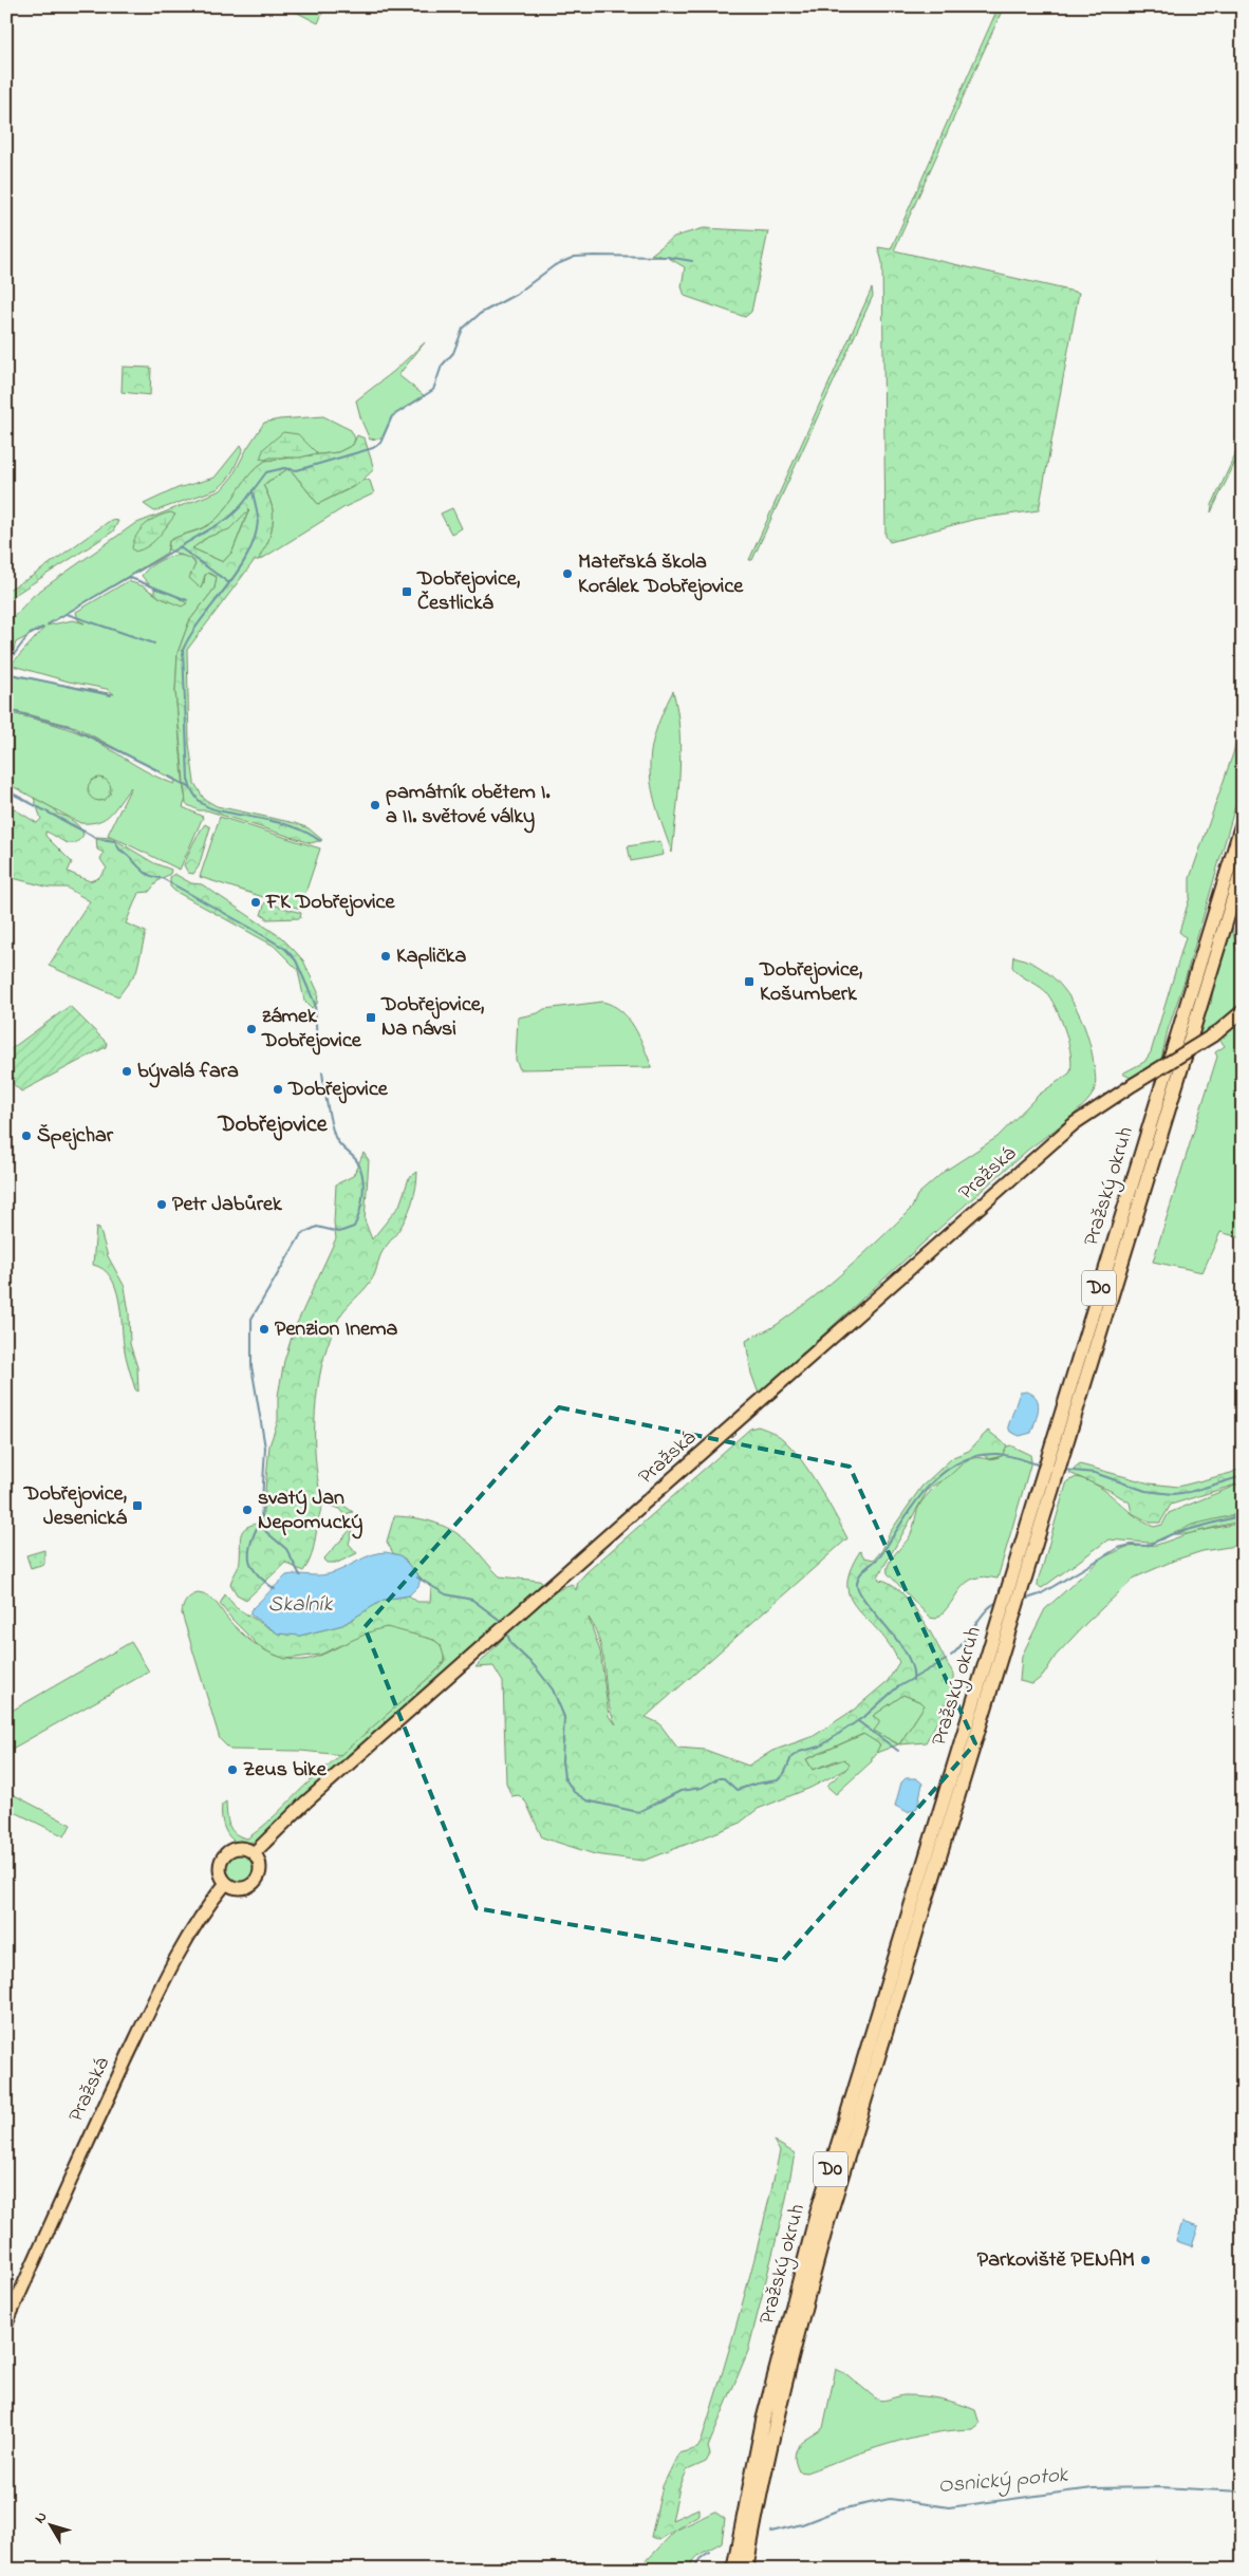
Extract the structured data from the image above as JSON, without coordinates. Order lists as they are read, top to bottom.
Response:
{
  "streets": {
    "highway": ["Pražský okruh", "D0"],
    "main road": ["Pražská"]
  },
  "districts": ["Dobřejovice"],
  "water": ["Skalník", "Osnický potok"],
  "places": {
    "other": [
      "Mateřská škola Korálek Dobřejovice",
      "památník obětem I. a II. světové války",
      "FK Dobřejovice",
      "Kaplička",
      "zámek Dobřejovice",
      "bývalá fara",
      "Dobřejovice",
      "Špejchar",
      "Petr Jabůrek",
      "Penzion Inema",
      "svatý Jan Nepomucký",
      "Zeus bike",
      "Parkoviště PENAM"
    ],
    "transit": [
      "Dobřejovice, Čestlická",
      "Dobřejovice, Košumberk",
      "Dobřejovice, Na návsi",
      "Dobřejovice, Jesenická"
    ]
  },
  "north": "top left"
}
